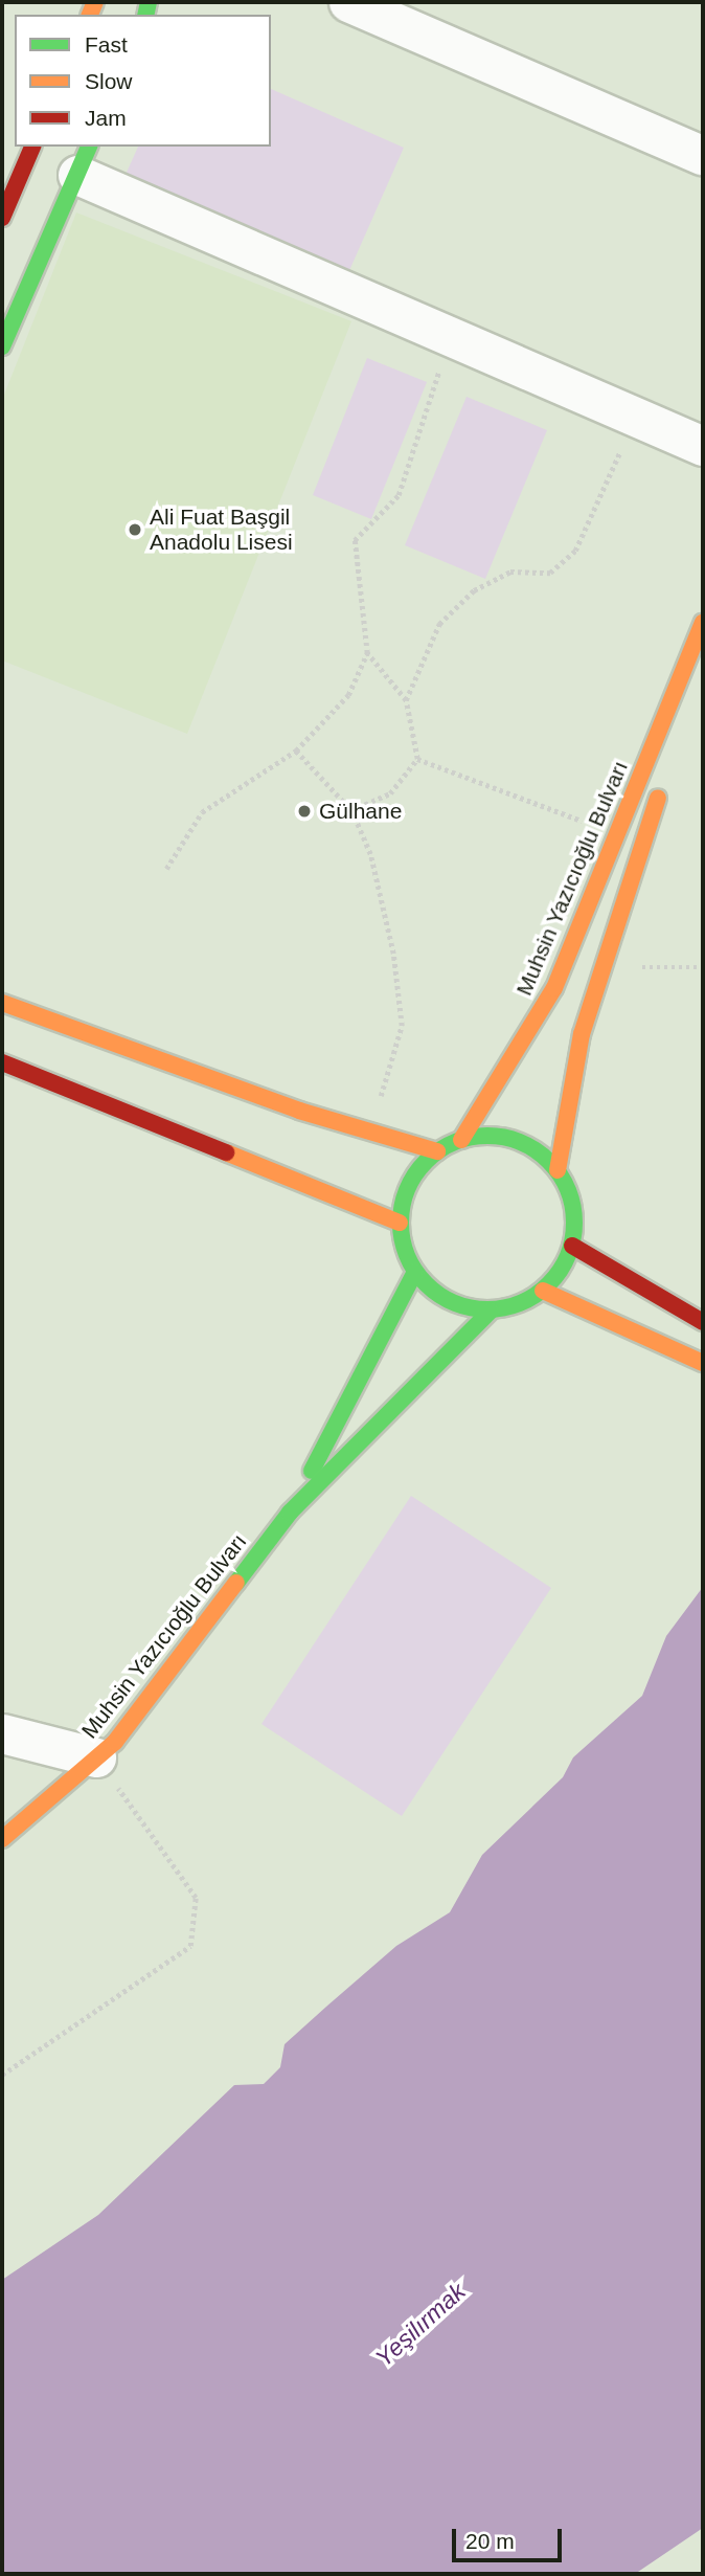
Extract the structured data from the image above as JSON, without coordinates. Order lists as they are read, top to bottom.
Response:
{
  "streets": {
    "main road": ["Muhsin Yazıcıoğlu Bulvarı"]
  },
  "water": ["Yeşilırmak"],
  "places": ["Ali Fuat Başgil Anadolu Lisesi", "Gülhane"],
  "legend": ["Fast", "Slow", "Jam"],
  "scale_bar": "20 m"
}
